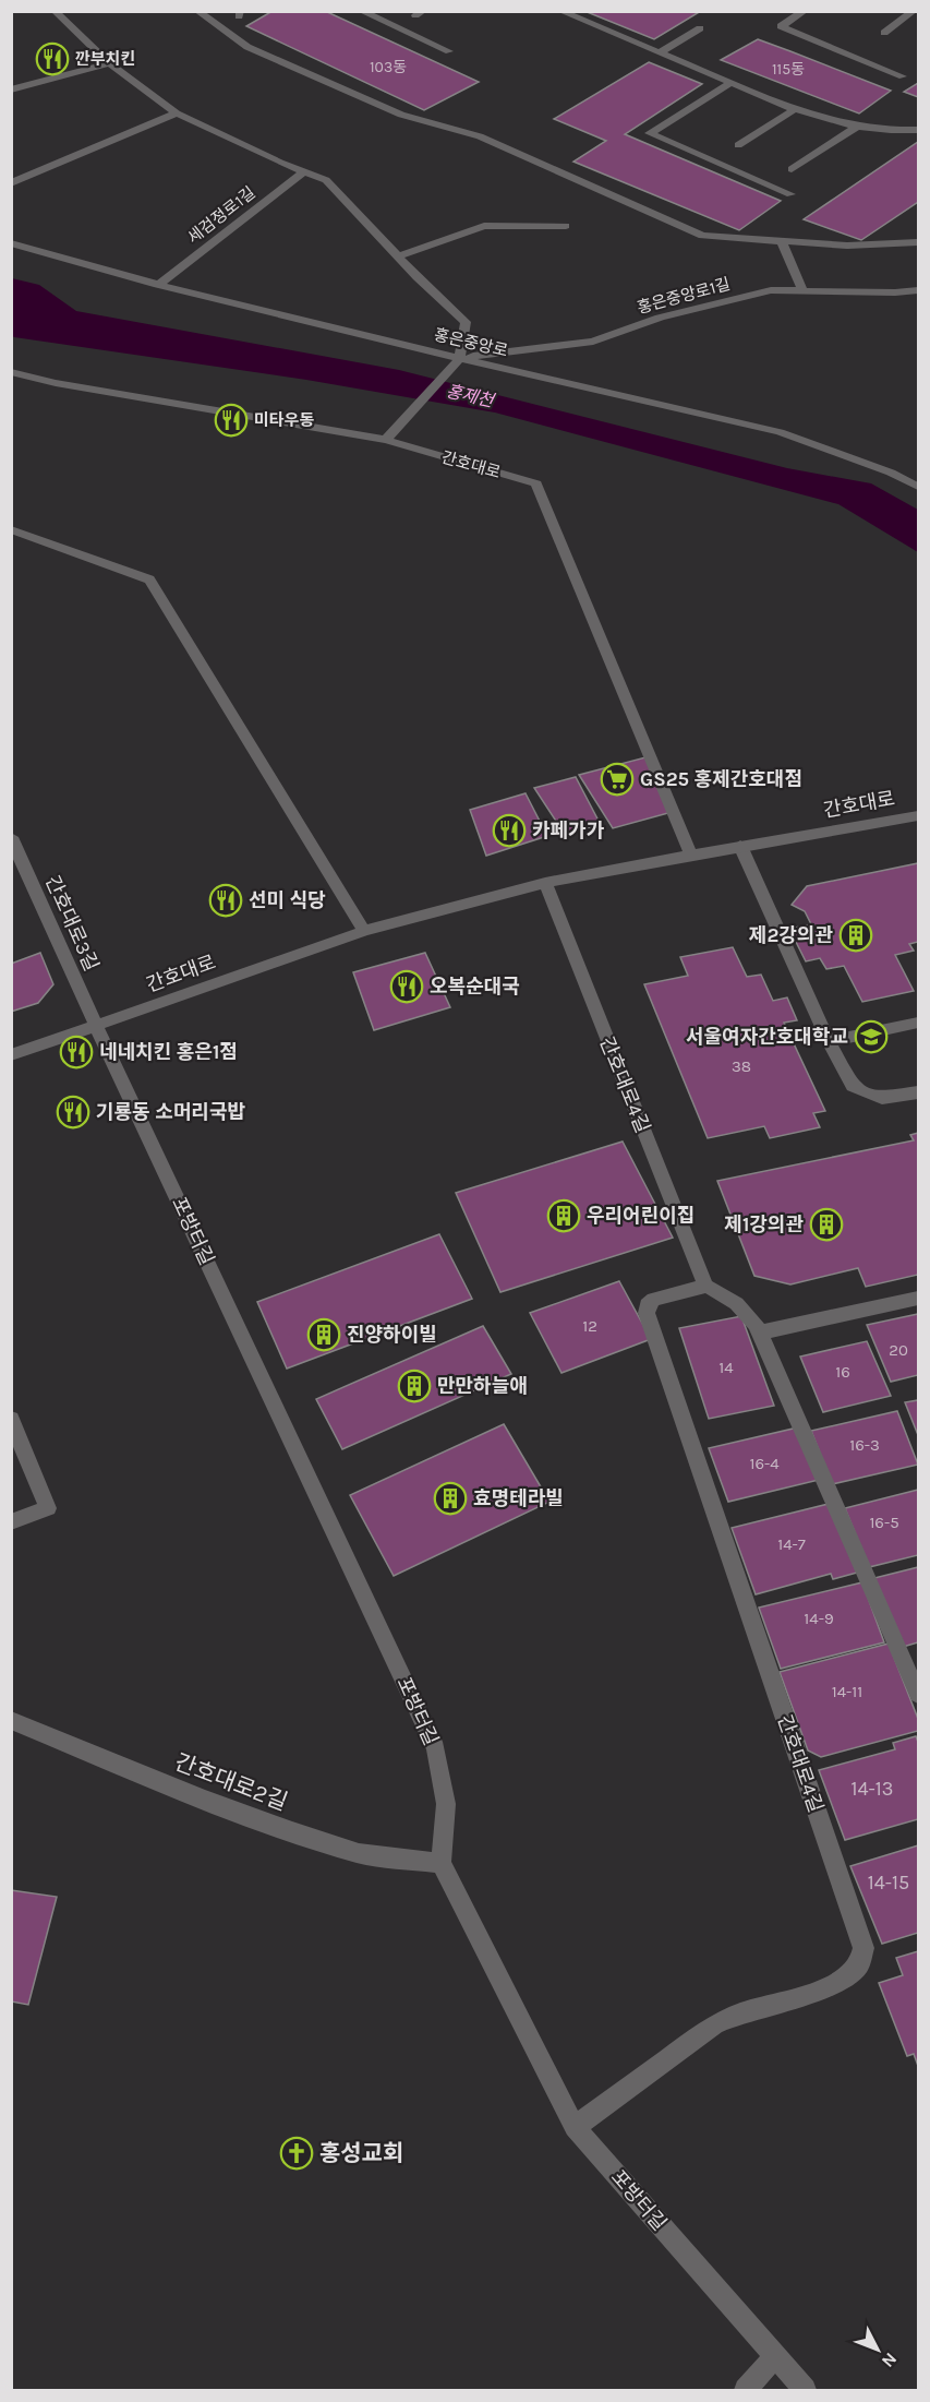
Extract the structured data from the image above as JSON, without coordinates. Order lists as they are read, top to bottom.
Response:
{
  "streets": {
    "street": [
      "세검정로1길",
      "홍은중앙로1길",
      "홍은중앙로",
      "간호대로",
      "간호대로3길",
      "간호대로4길",
      "포방터길",
      "간호대로2길"
    ]
  },
  "crossings": [
    ["세검정로1길", "홍은중앙로"],
    ["홍은중앙로1길", "홍은중앙로"],
    ["간호대로", "간호대로3길"],
    ["간호대로", "간호대로4길"],
    ["간호대로", "포방터길"],
    ["간호대로3길", "포방터길"],
    ["간호대로4길", "포방터길"],
    ["포방터길", "간호대로2길"]
  ],
  "water": ["홍제천"],
  "places": {
    "restaurant": [
      "깐부치킨",
      "미타우동",
      "카페가가",
      "선미 식당",
      "오복순대국",
      "네네치킨 홍은1점",
      "기룡동 소머리국밥"
    ],
    "supermarket": ["GS25 홍제간호대점"],
    "building": [
      "제2강의관",
      "우리어린이집",
      "제1강의관",
      "진양하이빌",
      "만만하늘애",
      "효명테라빌"
    ],
    "school or university": ["서울여자간호대학교"],
    "church": ["홍성교회"]
  },
  "house_numbers": [
    "103동",
    "115동",
    "38",
    "12",
    "20",
    "14",
    "16",
    "16-3",
    "16-4",
    "16-5",
    "14-7",
    "14-9",
    "14-11",
    "14-13",
    "14-15"
  ],
  "north": "bottom right"
}
